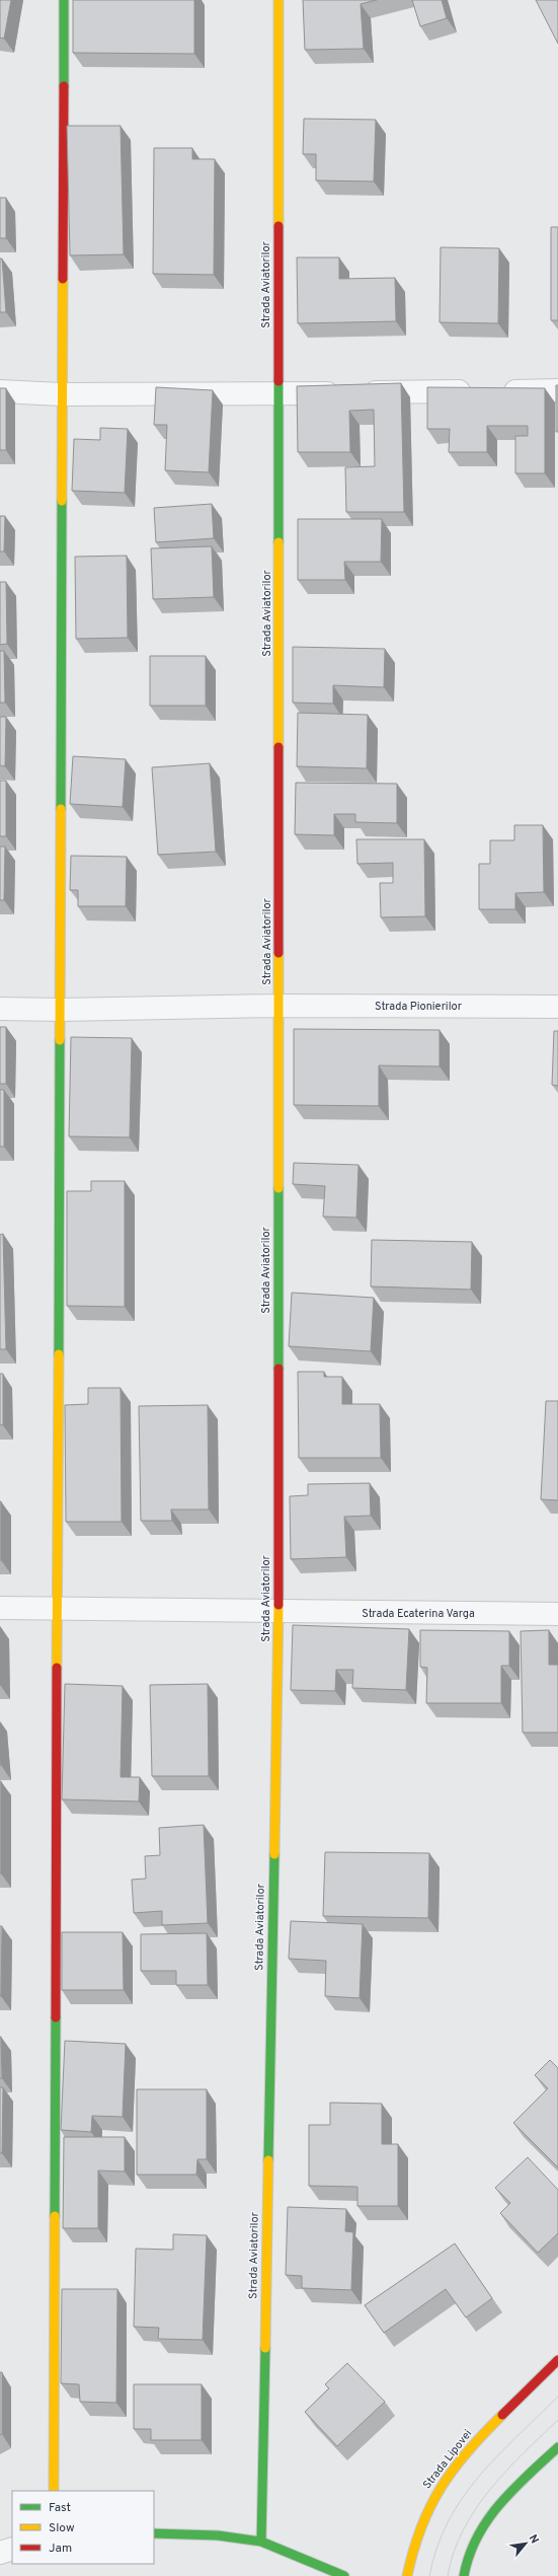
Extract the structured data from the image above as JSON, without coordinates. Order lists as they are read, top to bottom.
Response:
{
  "streets": {
    "street": [
      "Strada Aviatorilor",
      "Strada Pionierilor",
      "Strada Ecaterina Varga",
      "Strada Lipovei"
    ]
  },
  "crossings": [
    ["Strada Aviatorilor", "Strada Pionierilor"],
    ["Strada Aviatorilor", "Strada Ecaterina Varga"]
  ],
  "legend": ["Fast", "Slow", "Jam"],
  "north": "top right"
}
